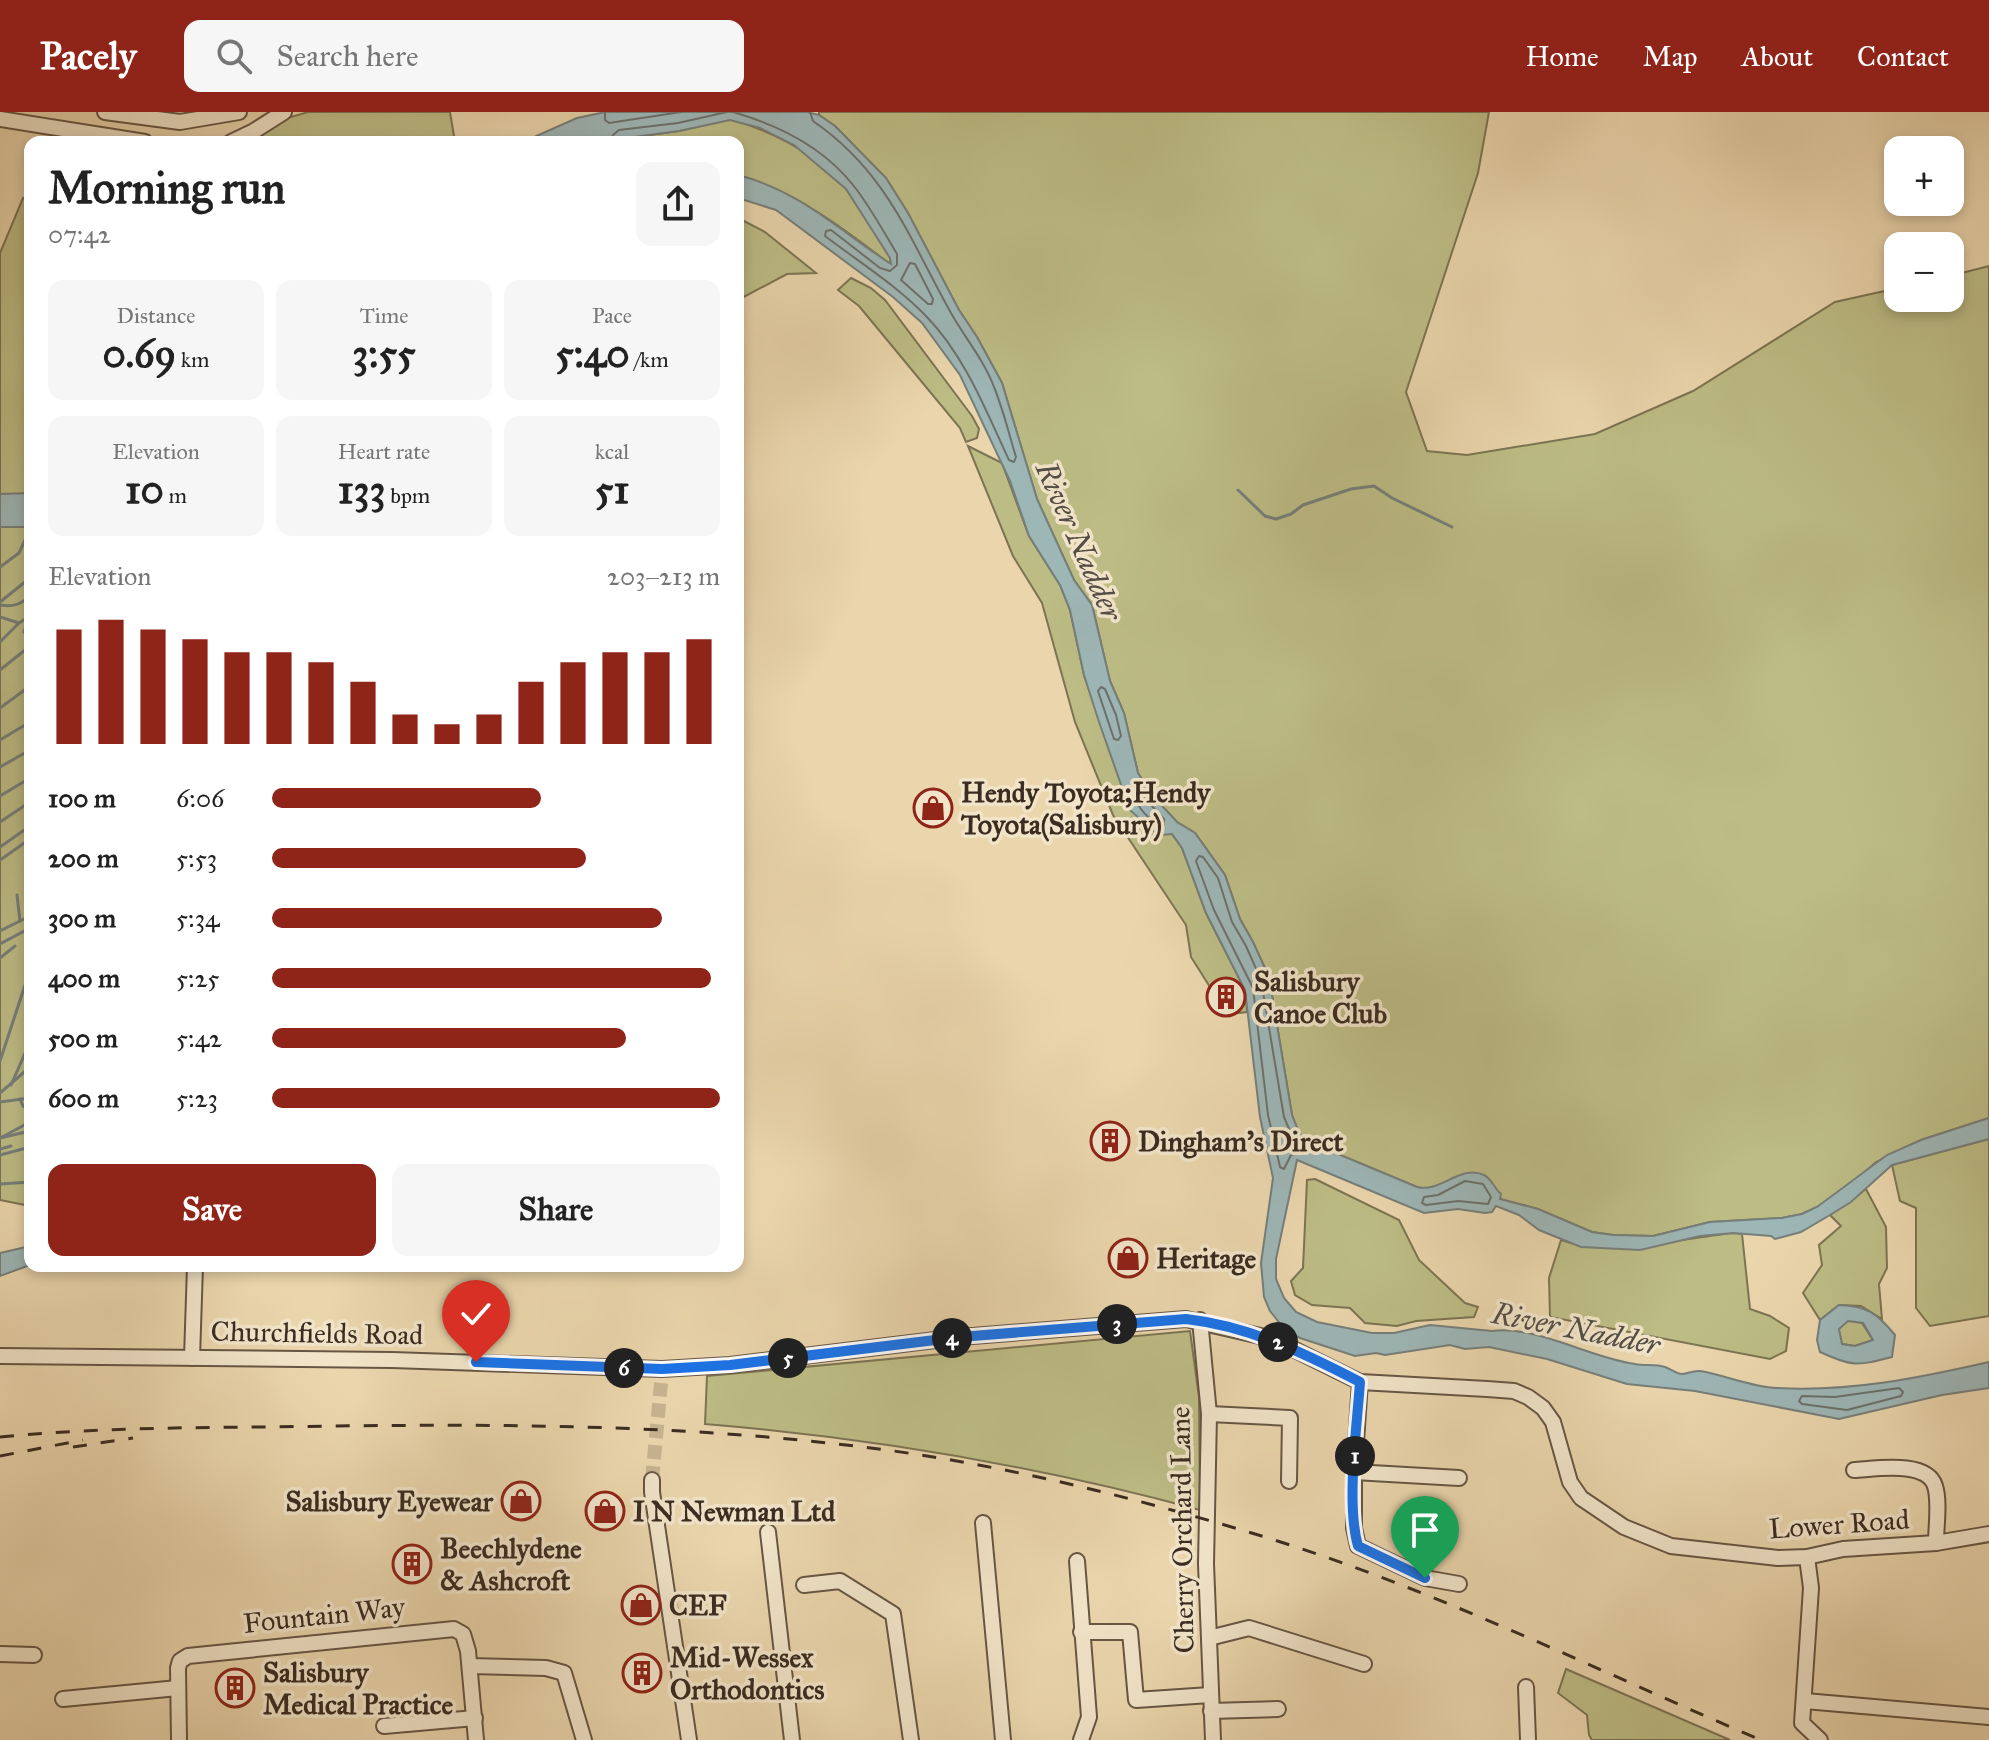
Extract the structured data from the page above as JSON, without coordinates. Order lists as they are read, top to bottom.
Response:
{
  "streets": {
    "street": [
      "Churchfields Road",
      "Lower Road",
      "Cherry Orchard Lane",
      "Fountain Way"
    ]
  },
  "crossings": [
    ["Churchfields Road", "Lower Road"],
    ["Lower Road", "Cherry Orchard Lane"]
  ],
  "water": ["River Nadder"],
  "places": {
    "shop": [
      "Hendy Toyota;Hendy Toyota(Salisbury)",
      "Heritage",
      "Salisbury Eyewear",
      "I N Newman Ltd",
      "CEF"
    ],
    "building": [
      "Salisbury Canoe Club",
      "Dingham's Direct",
      "Beechlydene & Ashcroft",
      "Mid-Wessex Orthodontics",
      "Salisbury Medical Practice"
    ]
  },
  "page": {
    "header": "Pacely",
    "search": "Search here",
    "nav": [
      "Home",
      "Map",
      "About",
      "Contact"
    ],
    "map_buttons": ["+", "−"],
    "heading": ["Morning run", "07:42"],
    "stats": [
      ["Distance", "0.69 km"],
      ["Time", "3:55"],
      ["Pace", "5:40 /km"],
      ["Elevation", "10 m"],
      ["Heart rate", "133 bpm"],
      ["kcal", "51"]
    ],
    "chart": ["Elevation", "203–213 m"],
    "list": [
      {
        "name": "100 m",
        "note": "6:06"
      },
      {
        "name": "200 m",
        "note": "5:53"
      },
      {
        "name": "300 m",
        "note": "5:34"
      },
      {
        "name": "400 m",
        "note": "5:25"
      },
      {
        "name": "500 m",
        "note": "5:42"
      },
      {
        "name": "600 m",
        "note": "5:23"
      }
    ],
    "buttons": ["Save", "Share"],
    "pins": [
      "3",
      "4",
      "2",
      "5",
      "6",
      "1"
    ]
  }
}
